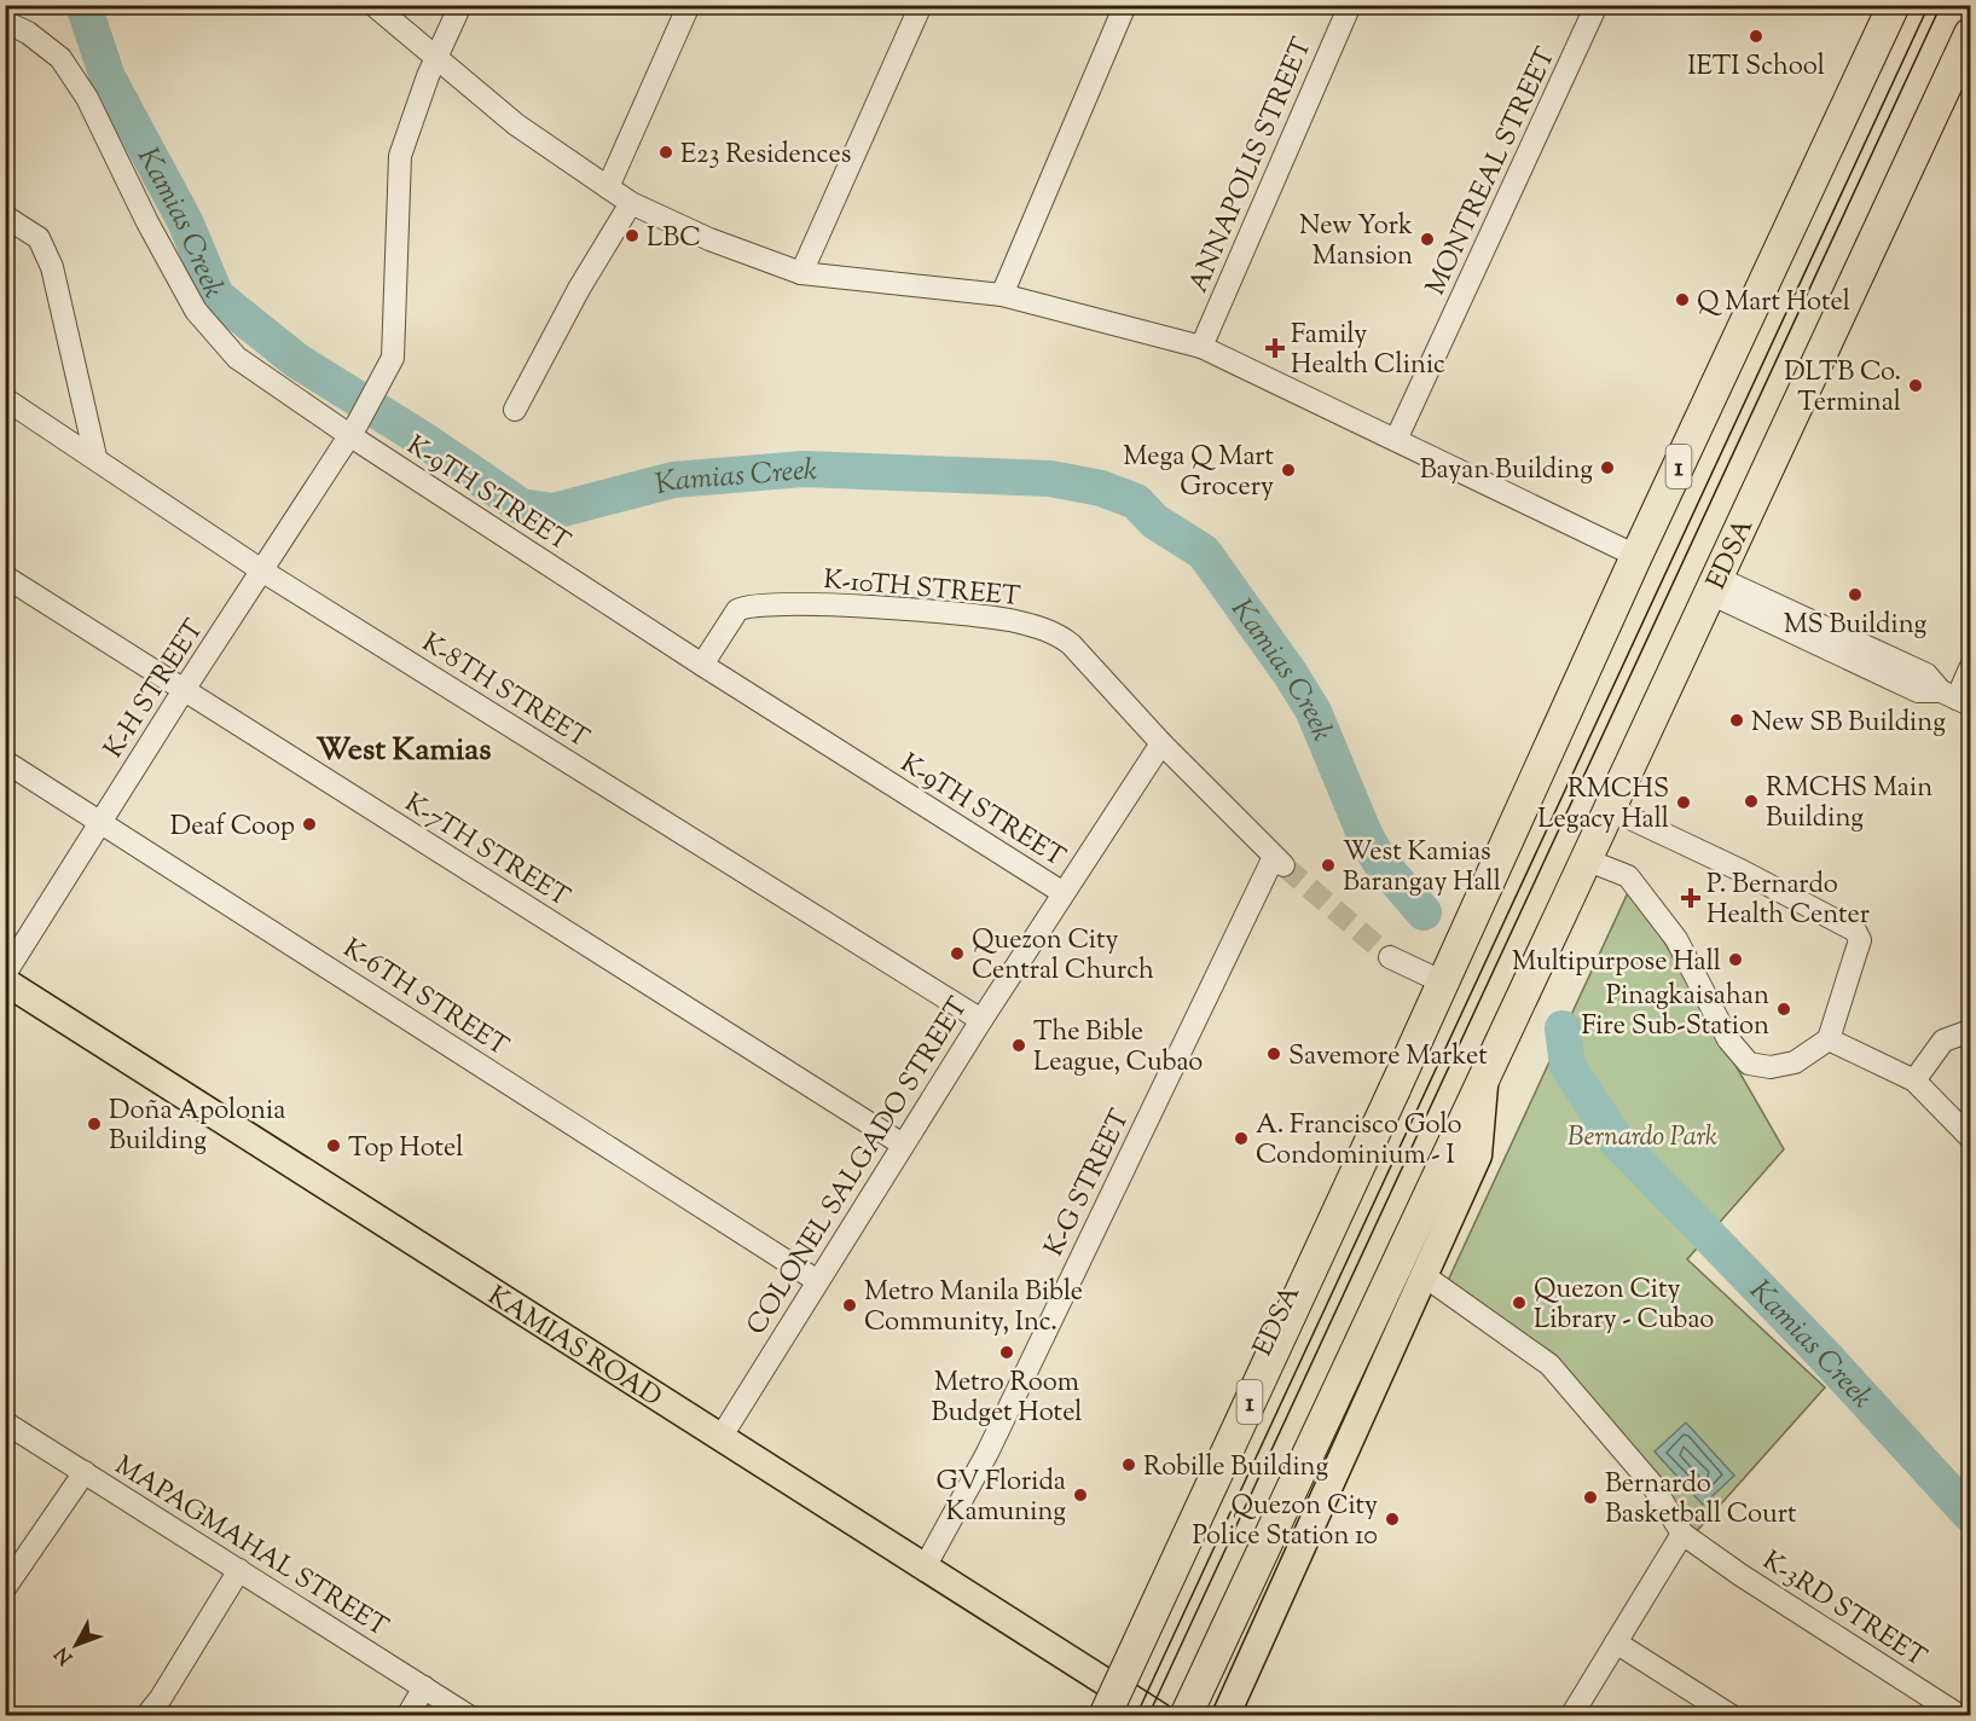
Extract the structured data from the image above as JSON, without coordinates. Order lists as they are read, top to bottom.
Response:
{
  "streets": {
    "highway": ["1", "EDSA"],
    "main road": ["KAMIAS ROAD"],
    "street": [
      "ANNAPOLIS STREET",
      "MONTREAL STREET",
      "K-9TH STREET",
      "K-10TH STREET",
      "K-H STREET",
      "K-8TH STREET",
      "K-7TH STREET",
      "K-6TH STREET",
      "COLONEL SALGADO STREET",
      "K-G STREET",
      "MAPAGMAHAL STREET",
      "K-3RD STREET"
    ]
  },
  "crossings": [
    ["K-9TH STREET", "K-10TH STREET"],
    ["K-9TH STREET", "K-H STREET"],
    ["K-9TH STREET", "COLONEL SALGADO STREET"],
    ["EDSA", "KAMIAS ROAD"],
    ["EDSA", "K-3RD STREET"],
    ["K-10TH STREET", "COLONEL SALGADO STREET"],
    ["K-10TH STREET", "K-G STREET"],
    ["K-H STREET", "K-8TH STREET"],
    ["K-H STREET", "K-7TH STREET"],
    ["K-H STREET", "K-6TH STREET"],
    ["K-8TH STREET", "COLONEL SALGADO STREET"],
    ["K-7TH STREET", "COLONEL SALGADO STREET"],
    ["K-6TH STREET", "COLONEL SALGADO STREET"],
    ["COLONEL SALGADO STREET", "KAMIAS ROAD"],
    ["K-G STREET", "KAMIAS ROAD"]
  ],
  "districts": ["West Kamias"],
  "water": ["Kamias Creek"],
  "parks": ["Bernardo Park"],
  "places": {
    "other": [
      "IETI School",
      "E23 Residences",
      "LBC",
      "New York Mansion",
      "Q Mart Hotel",
      "DLTB Co. Terminal",
      "Bayan Building",
      "Mega Q Mart Grocery",
      "MS Building",
      "New SB Building",
      "RMCHS Main Building",
      "RMCHS Legacy Hall",
      "Deaf Coop",
      "West Kamias Barangay Hall",
      "Quezon City Central Church",
      "Multipurpose Hall",
      "Pinagkaisahan Fire Sub-Station",
      "The Bible League, Cubao",
      "Savemore Market",
      "Doña Apolonia Building",
      "A. Francisco Golo Condominium - I",
      "Top Hotel",
      "Quezon City Library - Cubao",
      "Metro Manila Bible Community, Inc.",
      "Metro Room Budget Hotel",
      "Robille Building",
      "GV Florida Kamuning",
      "Bernardo Basketball Court",
      "Quezon City Police Station 10"
    ],
    "health": ["Family Health Clinic", "P. Bernardo Health Center"]
  },
  "north": "bottom left"
}
